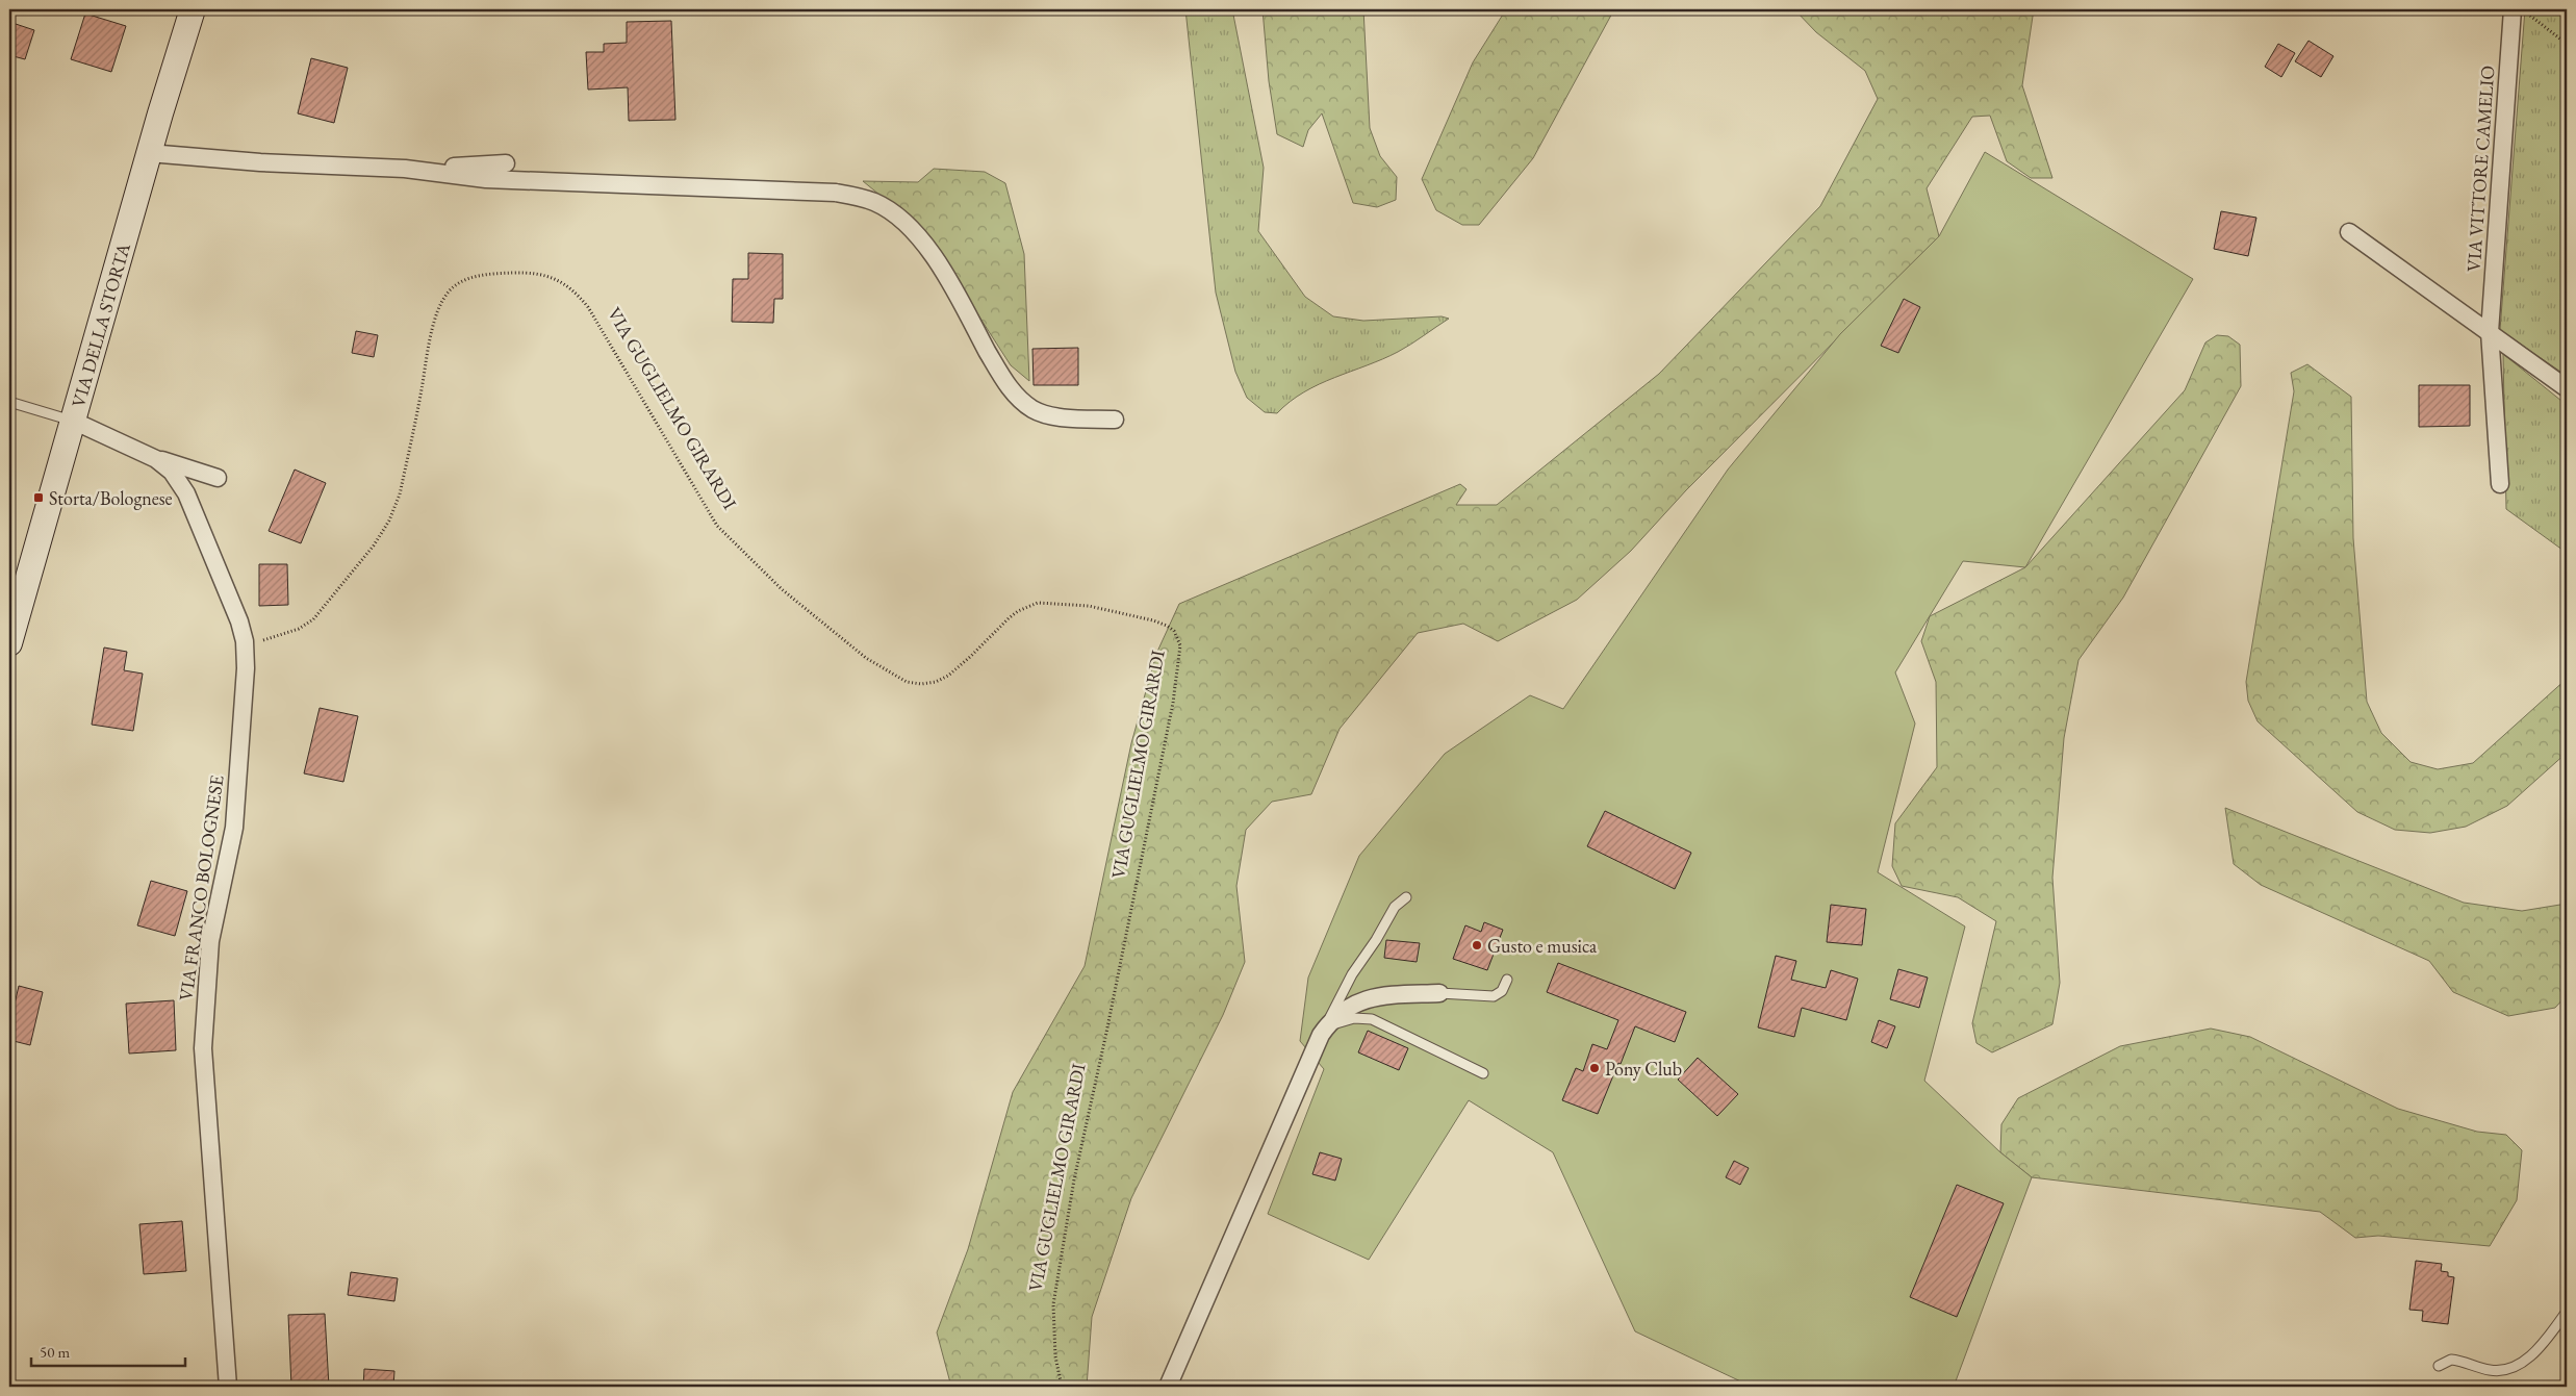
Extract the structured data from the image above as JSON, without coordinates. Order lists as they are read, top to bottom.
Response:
{
  "streets": {
    "main road": ["VIA DELLA STORTA"],
    "street": ["VIA VITTORE CAMELIO", "VIA FRANCO BOLOGNESE"],
    "path": ["VIA GUGLIELMO GIRARDI"]
  },
  "crossings": [
    ["VIA DELLA STORTA", "VIA FRANCO BOLOGNESE"],
    ["VIA GUGLIELMO GIRARDI", "VIA FRANCO BOLOGNESE"]
  ],
  "places": {
    "transit": ["Storta/Bolognese"],
    "other": ["Gusto e musica", "Pony Club"]
  },
  "scale_bar": "50 m"
}
